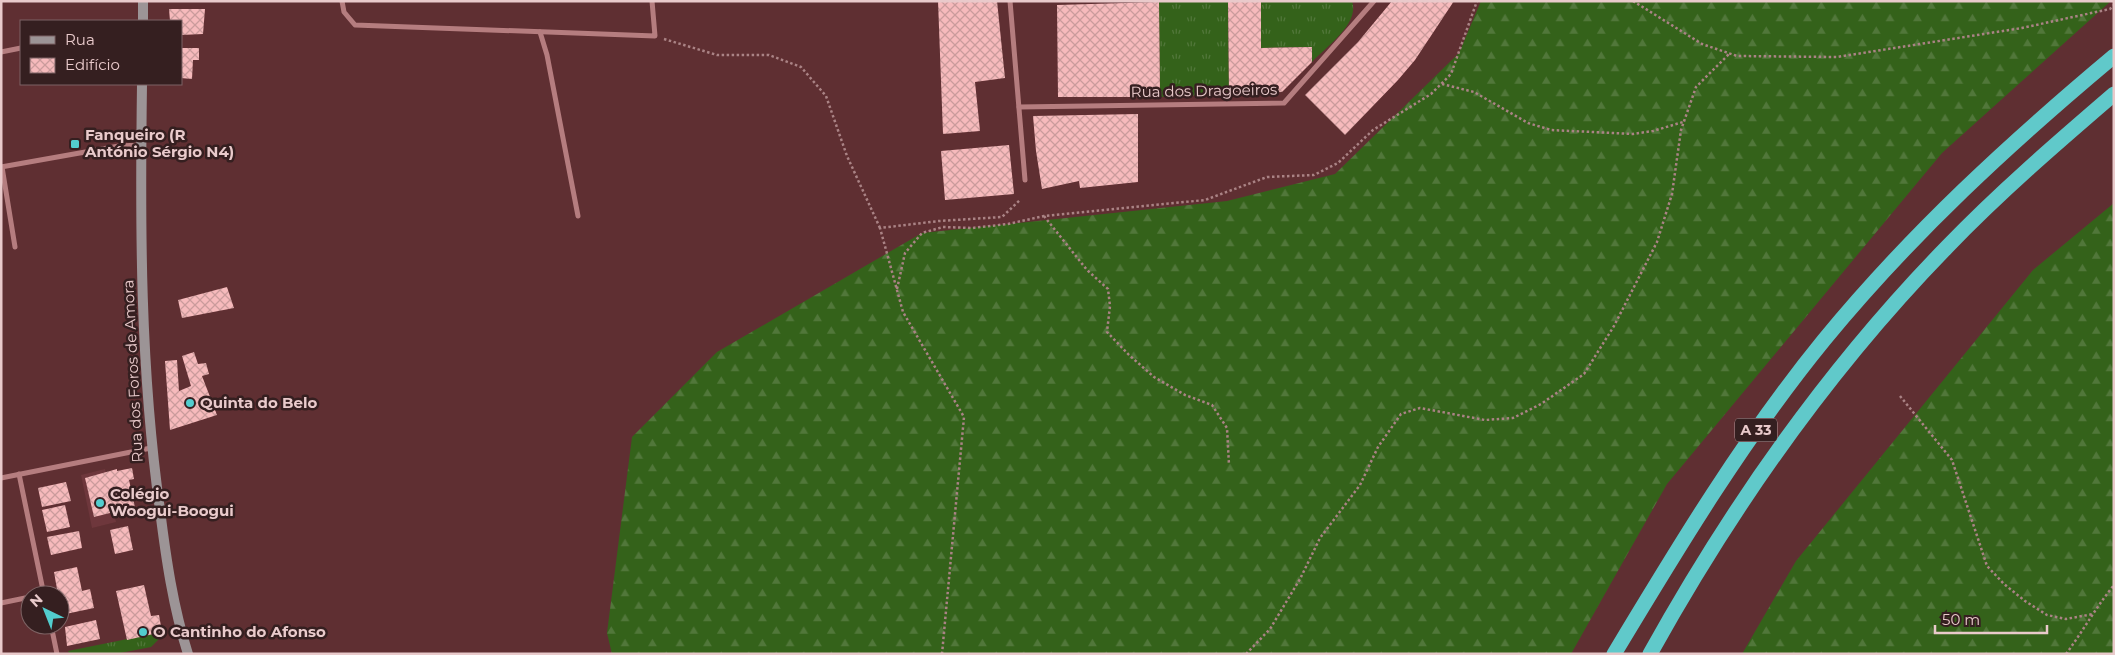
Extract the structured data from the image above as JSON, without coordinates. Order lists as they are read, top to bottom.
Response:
{
  "streets": {
    "highway": ["A 33"],
    "main road": ["Rua dos Foros de Amora"],
    "street": ["Rua dos Dragoeiros"]
  },
  "places": {
    "transit": ["Fanqueiro (R António Sérgio N4)"],
    "other": ["Quinta do Belo", "Colégio Woogui-Boogui", "O Cantinho do Afonso"]
  },
  "legend": ["Rua", "Edifício"],
  "scale_bar": "50 m",
  "north": "top left"
}
